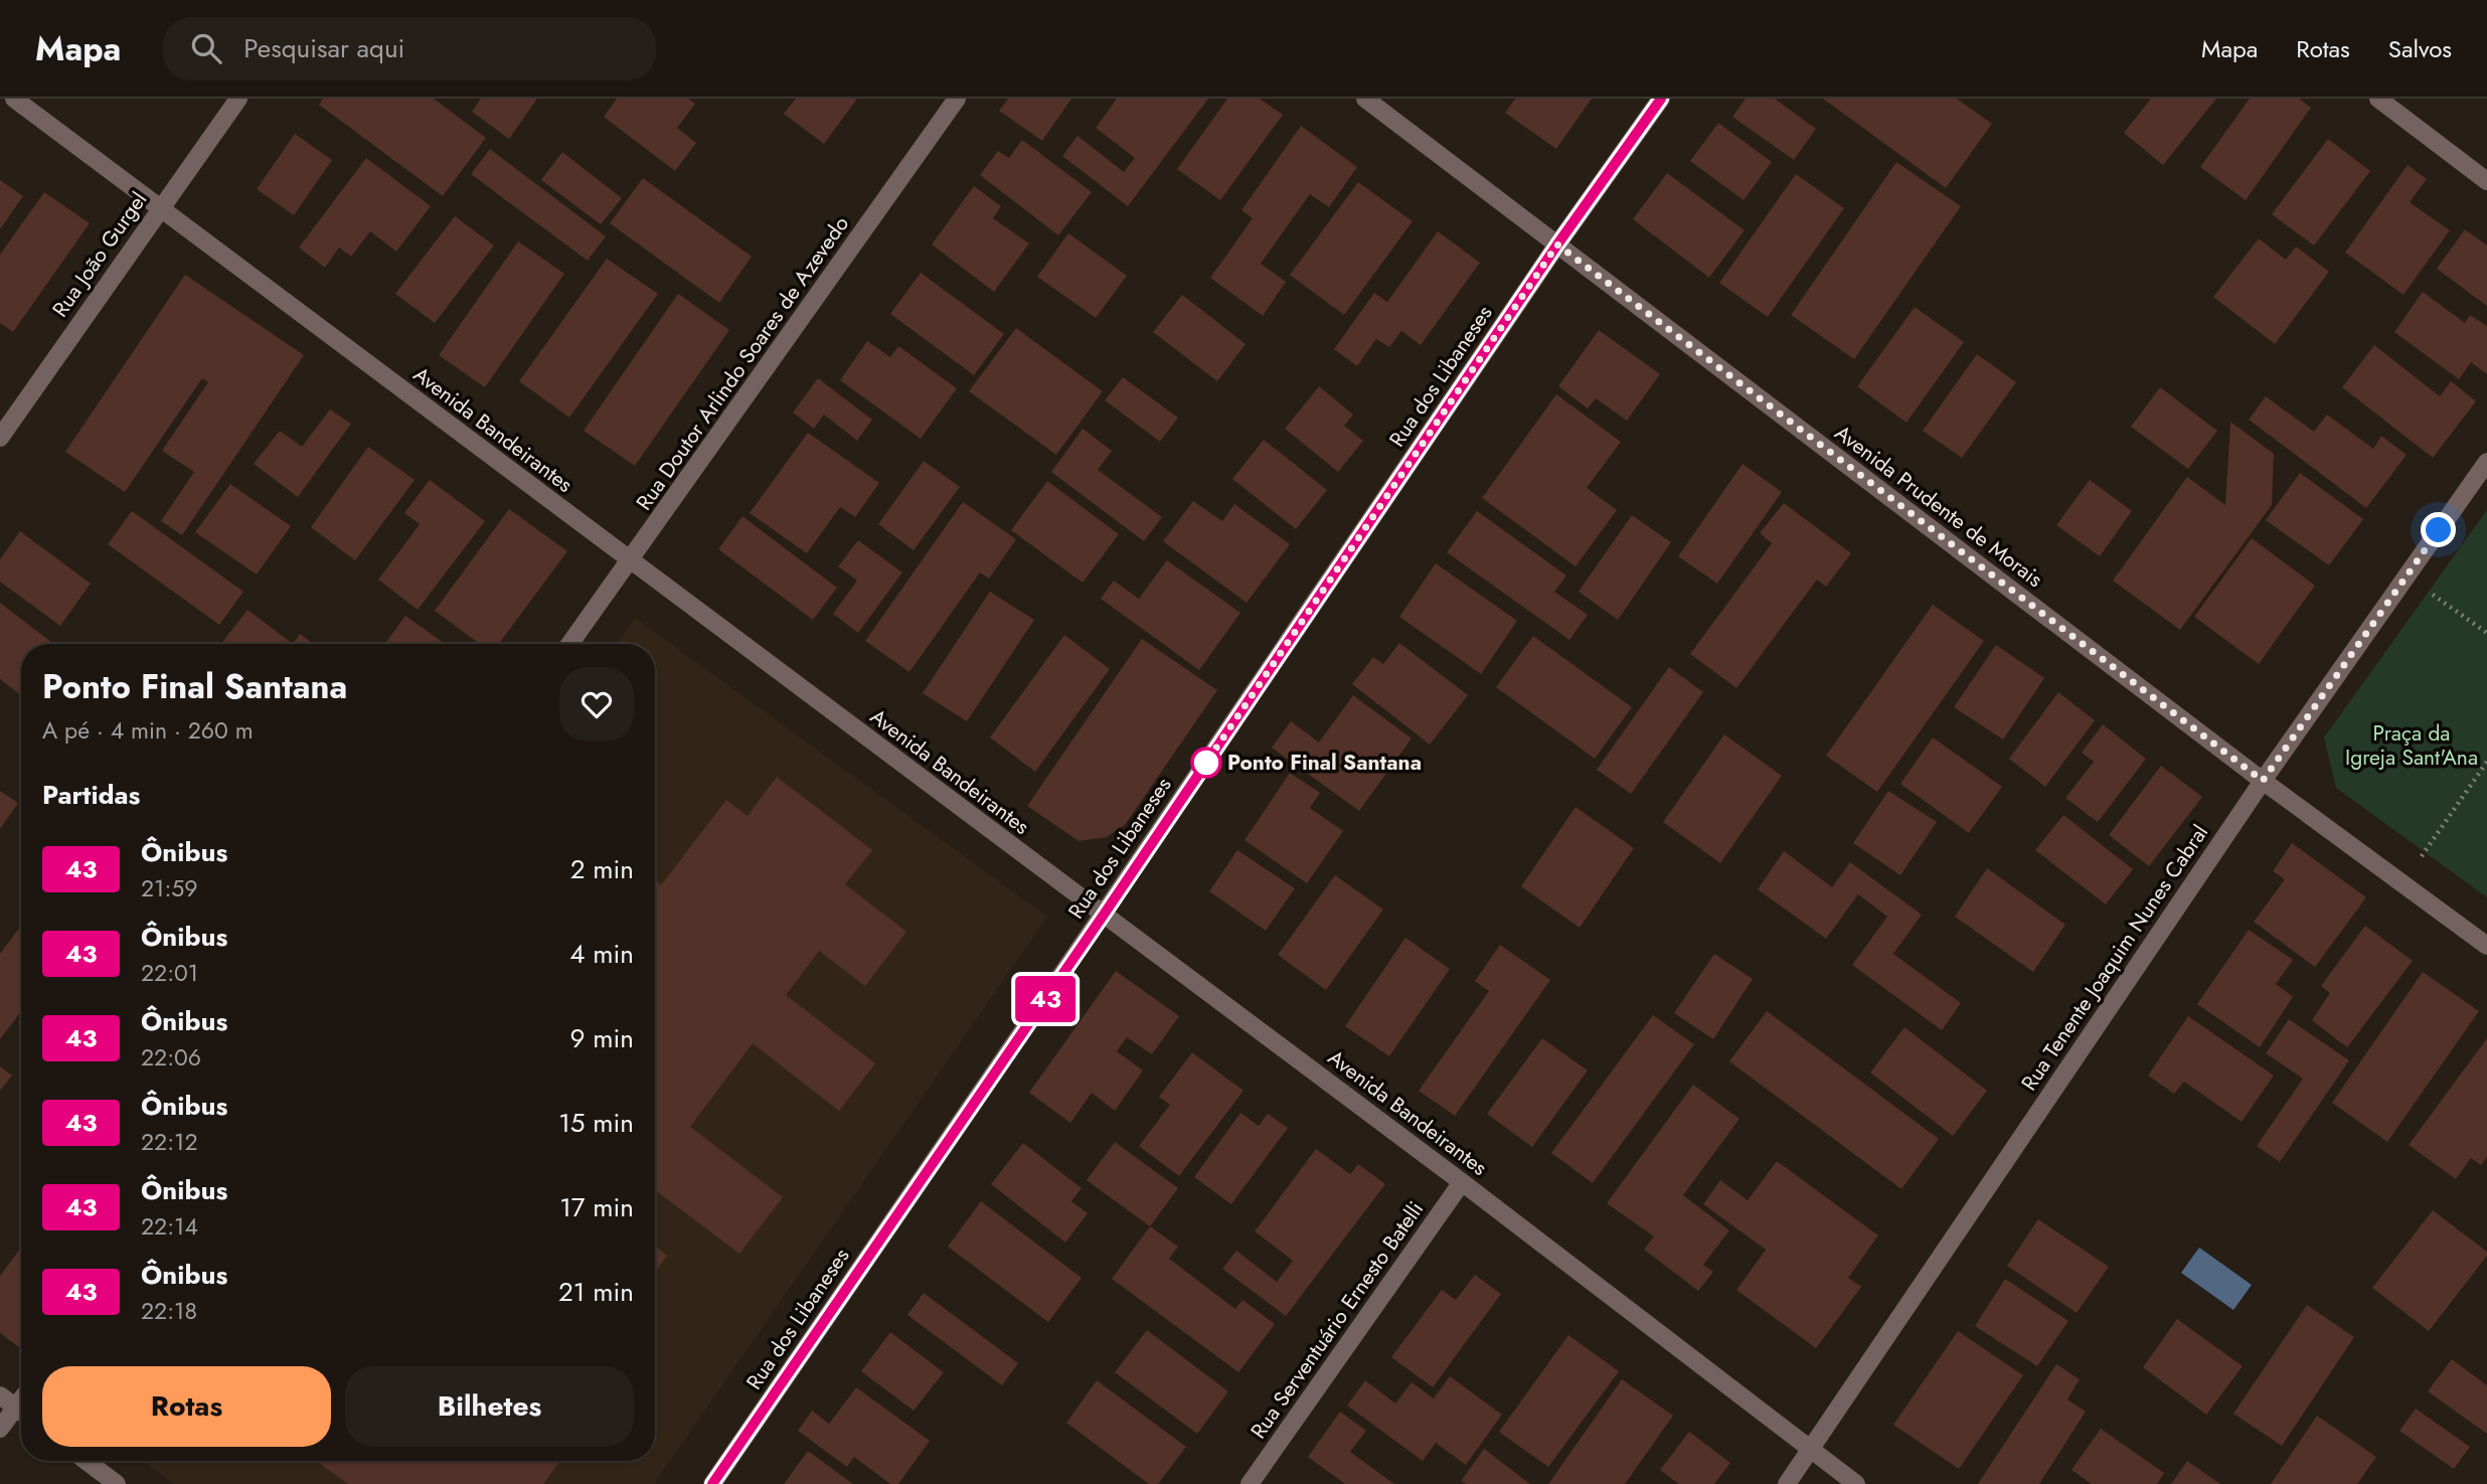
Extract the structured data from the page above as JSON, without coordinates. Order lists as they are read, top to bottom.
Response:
{
  "streets": {
    "street": [
      "Rua João Gurgel",
      "Rua Doutor Arlindo Soares de Azevedo",
      "Rua dos Libaneses",
      "Avenida Bandeirantes",
      "Avenida Prudente de Morais",
      "Rua Tenente Joaquim Nunes Cabral",
      "Rua Serventuário Ernesto Batelli"
    ]
  },
  "crossings": [
    ["Rua João Gurgel", "Avenida Bandeirantes"],
    ["Rua Doutor Arlindo Soares de Azevedo", "Avenida Bandeirantes"],
    ["Rua dos Libaneses", "Avenida Bandeirantes"],
    ["Rua dos Libaneses", "Avenida Prudente de Morais"],
    ["Avenida Bandeirantes", "Rua Tenente Joaquim Nunes Cabral"],
    ["Avenida Bandeirantes", "Rua Serventuário Ernesto Batelli"],
    ["Avenida Prudente de Morais", "Rua Tenente Joaquim Nunes Cabral"]
  ],
  "parks": ["Praça da Igreja Sant'Ana"],
  "places": ["Ponto Final Santana"],
  "lines": ["bus line 43"],
  "page": {
    "header": "Mapa",
    "search": "Pesquisar aqui",
    "nav": ["Mapa", "Rotas", "Salvos"],
    "on_map": "43",
    "heading": [
      ["Ponto Final Santana", "A pé · 4 min · 260 m"],
      "Partidas"
    ],
    "list": [
      {
        "mark": "43",
        "name": "Ônibus",
        "note": "21:59",
        "value": "2 min"
      },
      {
        "mark": "43",
        "name": "Ônibus",
        "note": "22:01",
        "value": "4 min"
      },
      {
        "mark": "43",
        "name": "Ônibus",
        "note": "22:06",
        "value": "9 min"
      },
      {
        "mark": "43",
        "name": "Ônibus",
        "note": "22:12",
        "value": "15 min"
      },
      {
        "mark": "43",
        "name": "Ônibus",
        "note": "22:14",
        "value": "17 min"
      },
      {
        "mark": "43",
        "name": "Ônibus",
        "note": "22:18",
        "value": "21 min"
      }
    ],
    "buttons": ["Rotas", "Bilhetes"]
  }
}
